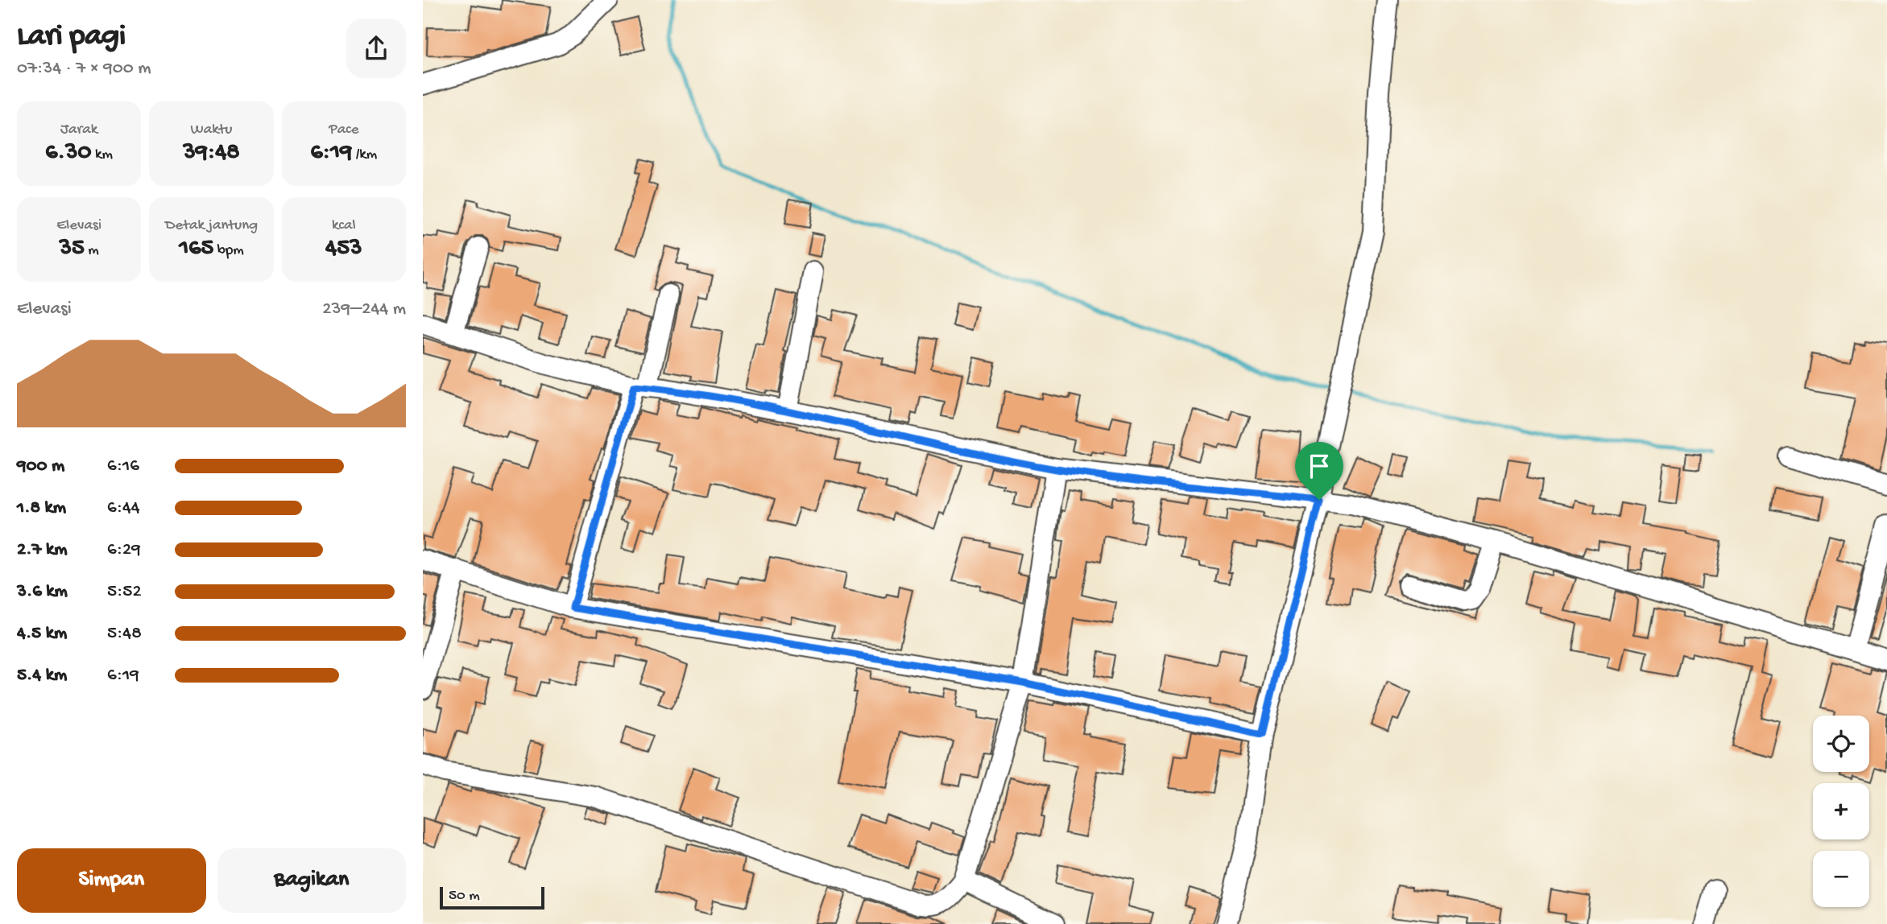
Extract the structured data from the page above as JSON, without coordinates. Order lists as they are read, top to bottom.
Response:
{
  "scale_bar": "50 m",
  "page": {
    "heading": ["Lari pagi", "07:34 · 7 × 900 m"],
    "stats": [
      ["Jarak", "6.30 km"],
      ["Waktu", "39:48"],
      ["Pace", "6:19 /km"],
      ["Elevasi", "35 m"],
      ["Detak jantung", "165 bpm"],
      ["kcal", "453"]
    ],
    "chart": ["Elevasi", "239–244 m"],
    "list": [
      {
        "name": "900 m",
        "note": "6:16"
      },
      {
        "name": "1.8 km",
        "note": "6:44"
      },
      {
        "name": "2.7 km",
        "note": "6:29"
      },
      {
        "name": "3.6 km",
        "note": "5:52"
      },
      {
        "name": "4.5 km",
        "note": "5:48"
      },
      {
        "name": "5.4 km",
        "note": "6:19"
      }
    ],
    "map_buttons": ["+", "−"],
    "buttons": ["Simpan", "Bagikan"],
    "scale": "50 m"
  }
}
